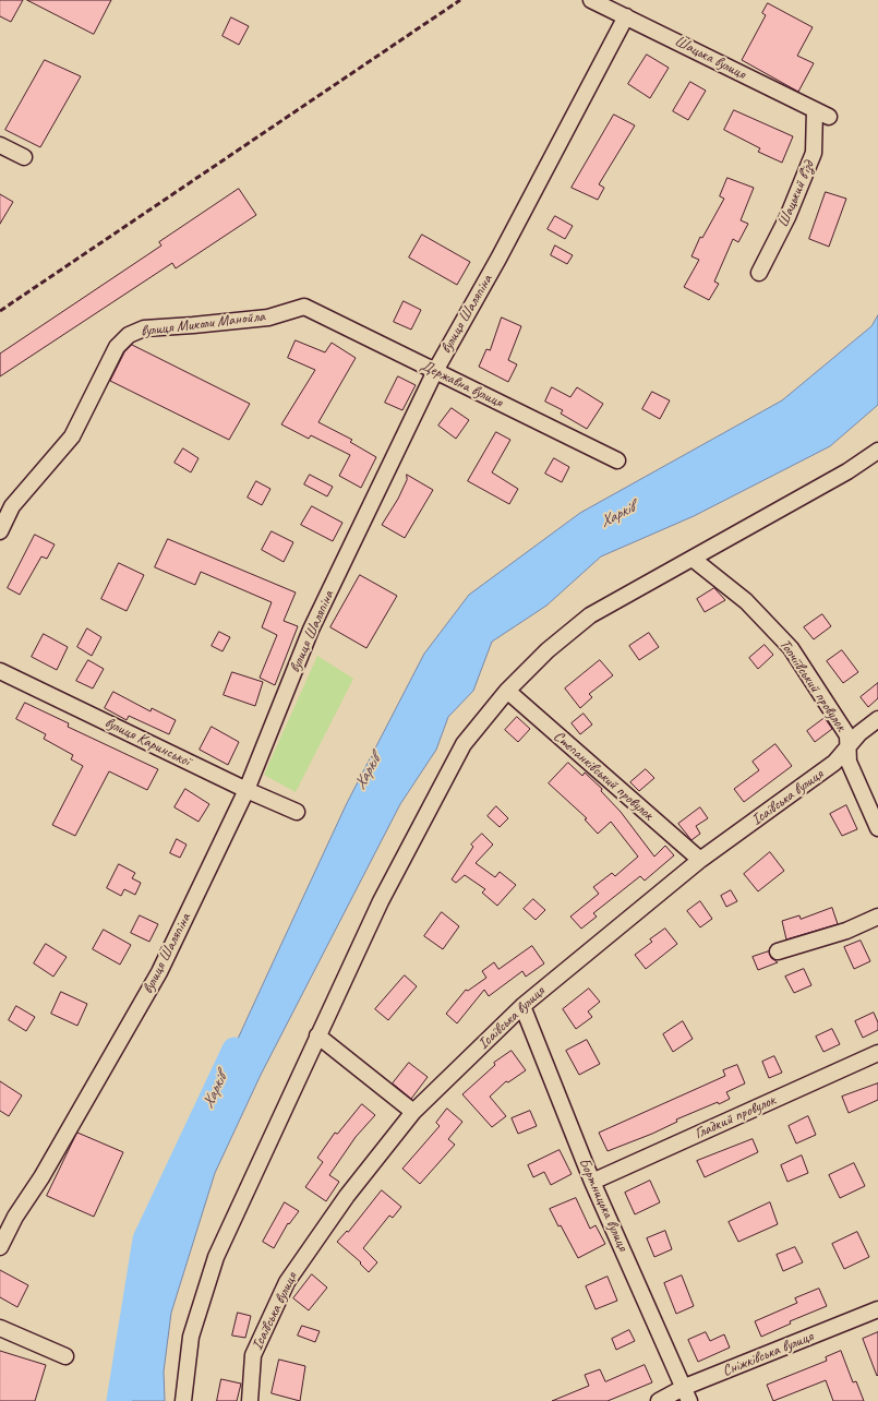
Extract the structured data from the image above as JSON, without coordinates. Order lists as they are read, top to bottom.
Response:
{
  "streets": {
    "street": [
      "Шацька вулиця",
      "Шацький в’їзд",
      "вулиця Шаляпіна",
      "вулиця Миколи Манойла",
      "Державна вулиця",
      "Топчіївський провулок",
      "вулиця Каринської",
      "Степанківський провулок",
      "Ісаївська вулиця",
      "Гладкий провулок",
      "Бортницька вулиця",
      "Сніжківська вулиця"
    ]
  },
  "crossings": [
    ["Шацька вулиця", "Шацький в’їзд"],
    ["Шацька вулиця", "вулиця Шаляпіна"],
    ["вулиця Шаляпіна", "Державна вулиця"],
    ["вулиця Шаляпіна", "вулиця Каринської"],
    ["вулиця Миколи Манойла", "Державна вулиця"],
    ["Топчіївський провулок", "Ісаївська вулиця"],
    ["Степанківський провулок", "Ісаївська вулиця"],
    ["Ісаївська вулиця", "Бортницька вулиця"],
    ["Гладкий провулок", "Бортницька вулиця"],
    ["Бортницька вулиця", "Сніжківська вулиця"]
  ],
  "water": ["Харків"]
}
